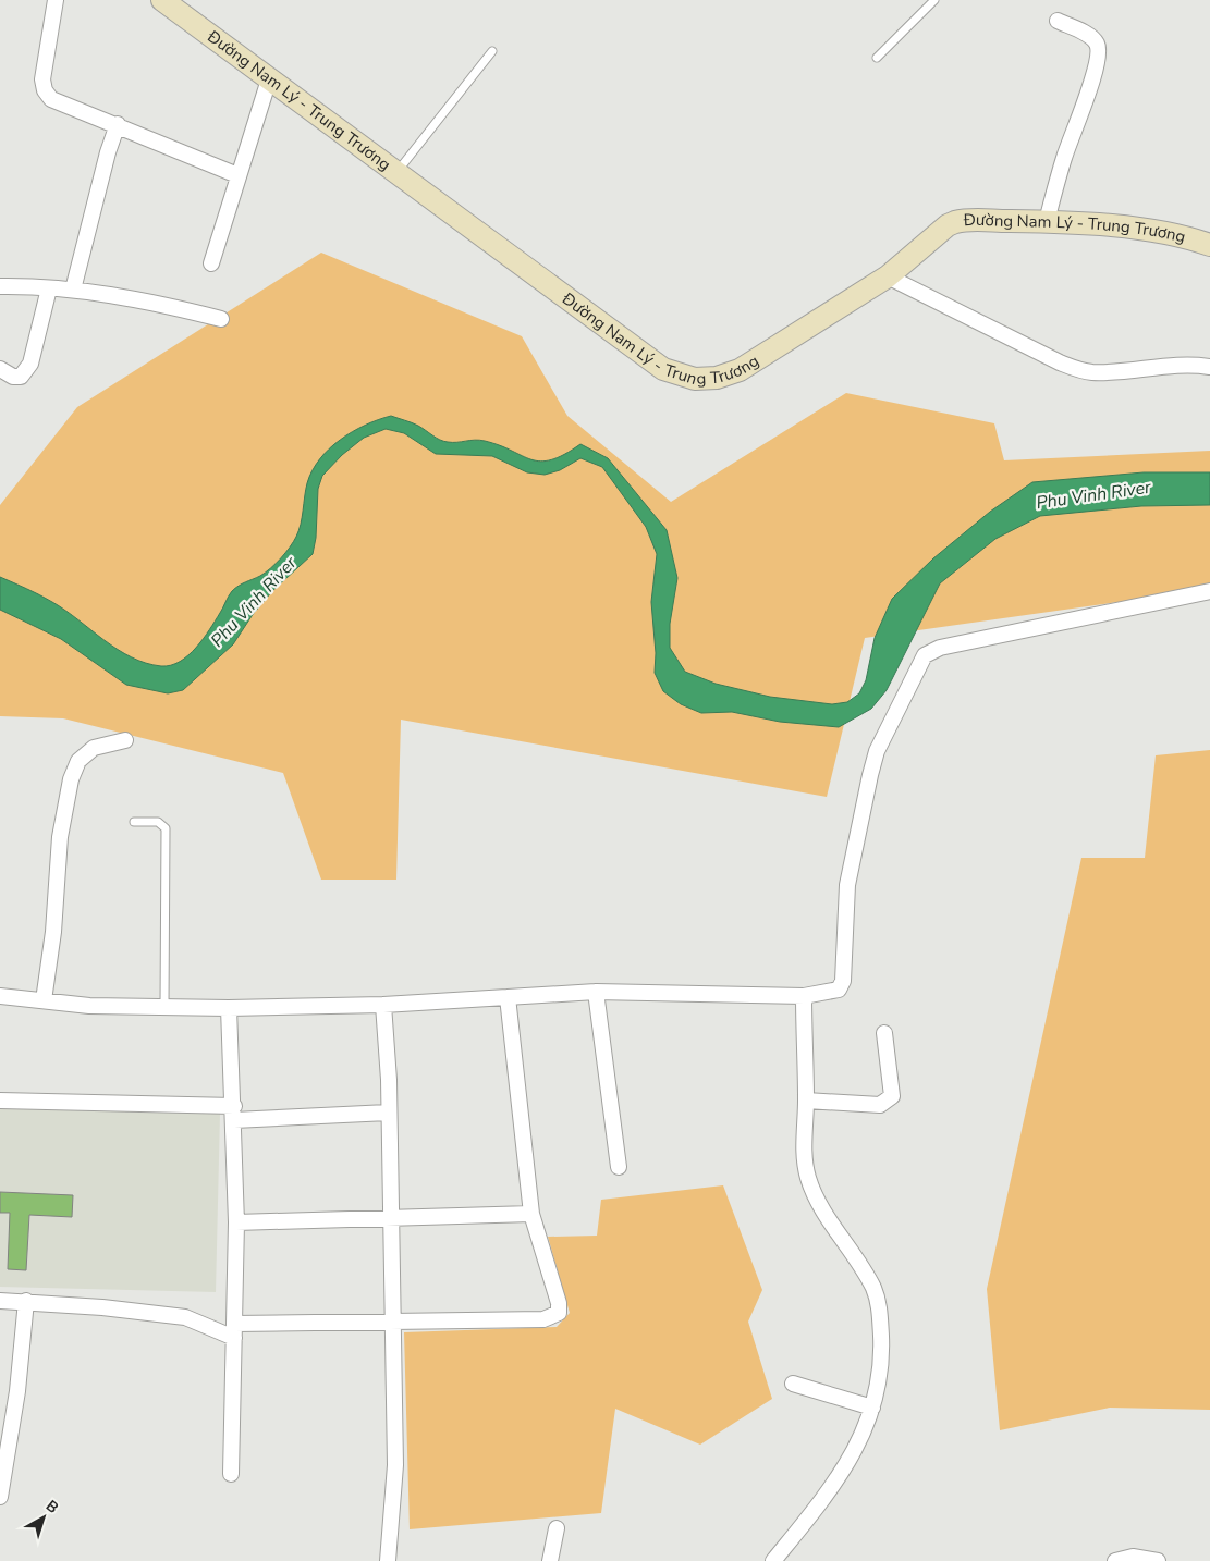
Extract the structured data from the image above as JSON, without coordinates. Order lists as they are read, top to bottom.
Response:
{
  "streets": {
    "main road": ["Đường Nam Lý - Trung Trương"]
  },
  "water": ["Phu Vinh River"],
  "north": "top right"
}
